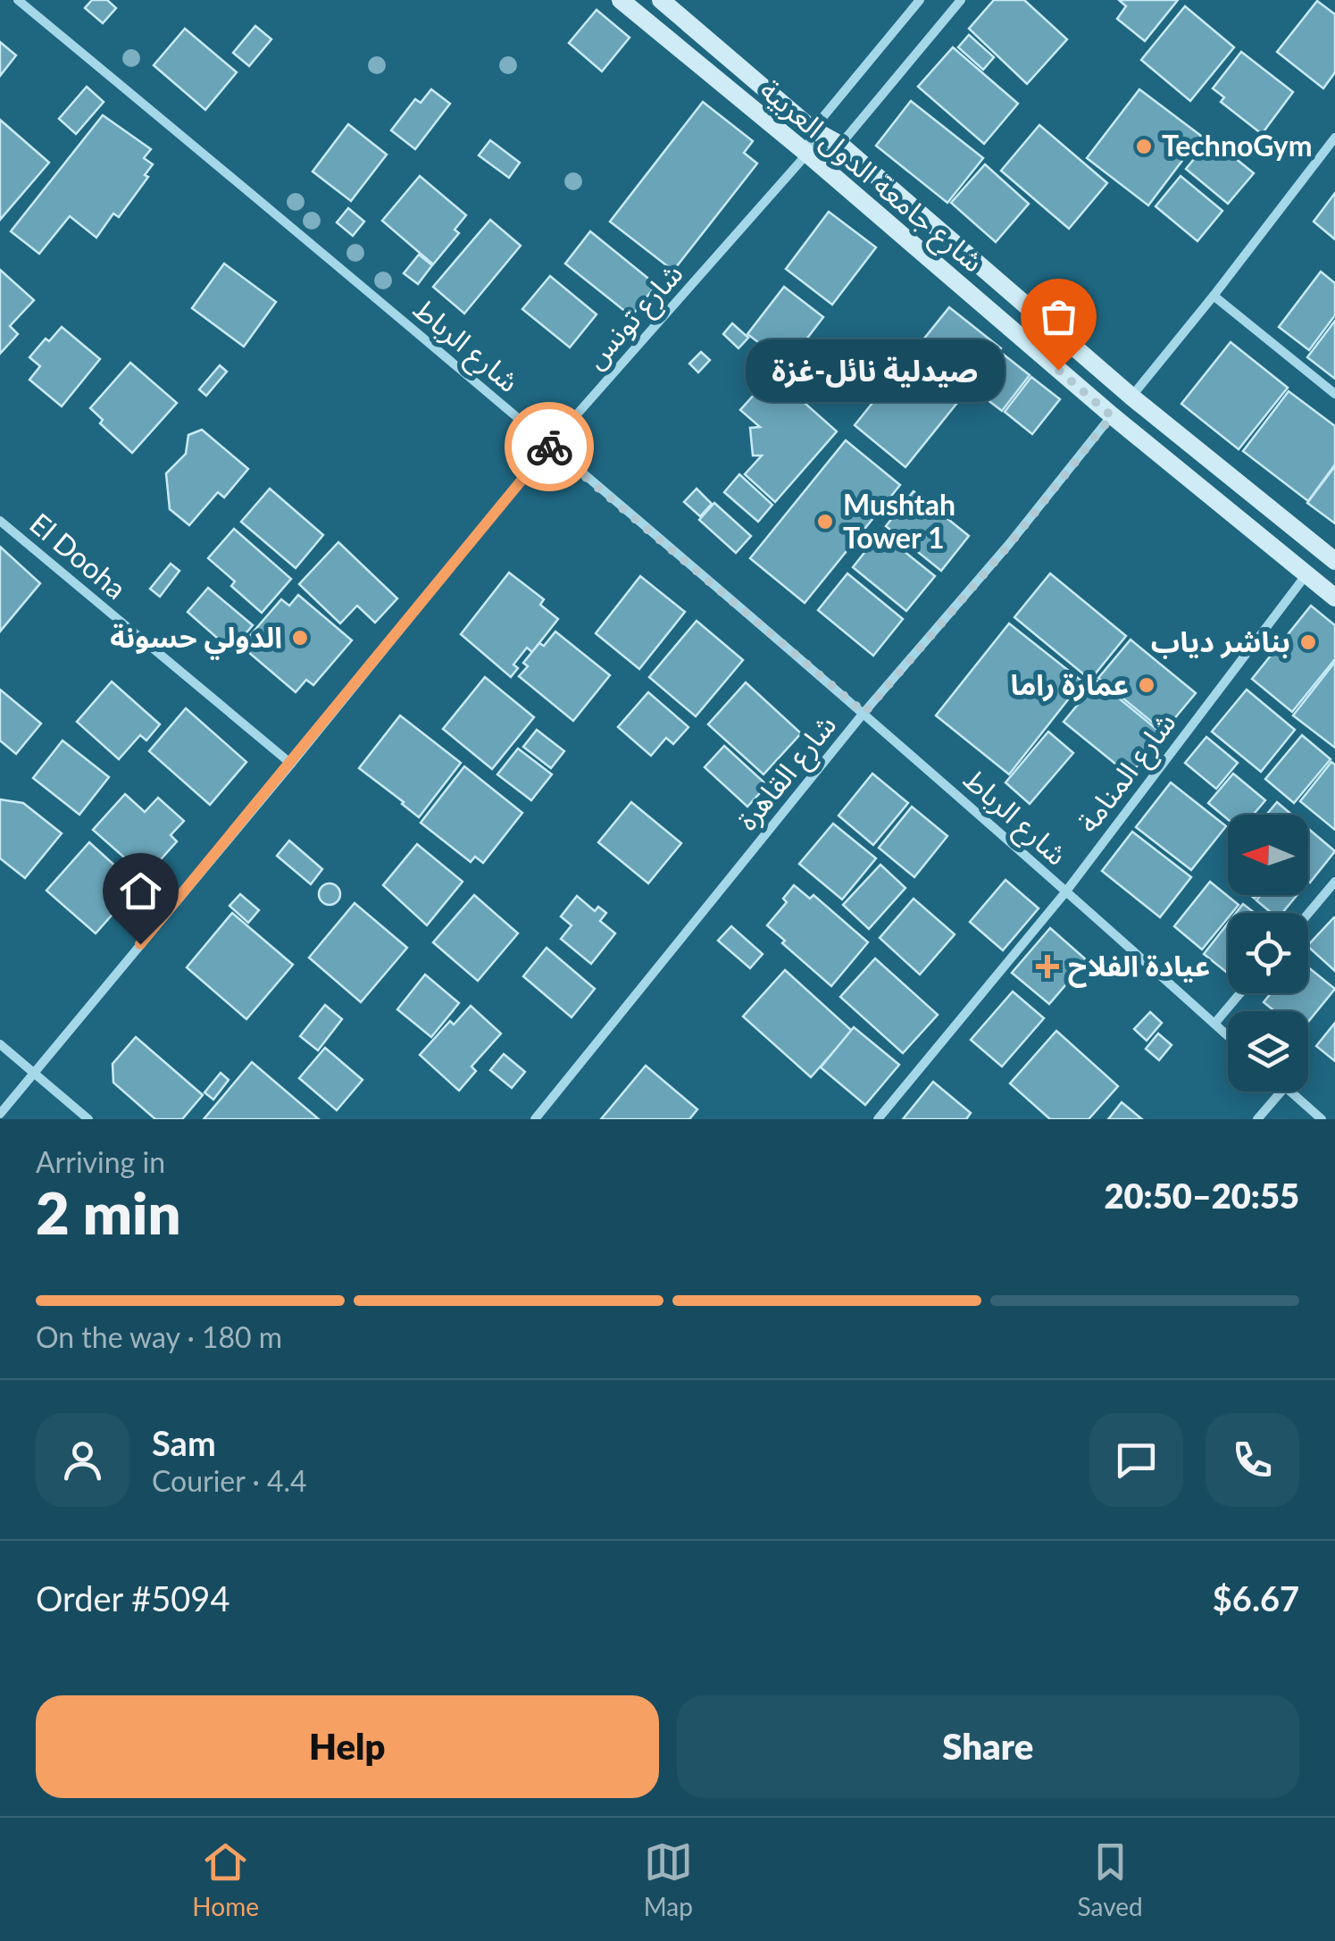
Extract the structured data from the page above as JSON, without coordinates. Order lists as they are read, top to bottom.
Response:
{
  "streets": {
    "main road": ["شارع جامعة الدول العربية"],
    "street": [
      "شارع تونس",
      "شارع الرباط",
      "El Dooha",
      "شارع القاهرة",
      "شارع المنامة"
    ]
  },
  "crossings": [
    ["شارع جامعة الدول العربية", "شارع تونس"],
    ["شارع جامعة الدول العربية", "شارع القاهرة"],
    ["شارع جامعة الدول العربية", "شارع المنامة"],
    ["شارع تونس", "شارع الرباط"],
    ["شارع تونس", "El Dooha"],
    ["شارع الرباط", "شارع القاهرة"],
    ["شارع الرباط", "شارع المنامة"]
  ],
  "places": {
    "other": [
      "TechnoGym",
      "صيدلية نائل-غزة",
      "Mushtah Tower 1",
      "الدولي حسونة",
      "بناشر دياب",
      "عمارة راما"
    ],
    "health": ["عيادة الفلاح"]
  },
  "north": "left",
  "page": {
    "bubble": "صيدلية نائل-غزة",
    "heading": ["2 min", "Arriving in", "20:50–20:55"],
    "panel": [
      "Sam",
      "Courier · 4.4",
      "Order #5094",
      "$6.67"
    ],
    "bar": "On the way · 180 m",
    "buttons": ["Help", "Share"],
    "tabs": ["Home", "Map", "Saved"]
  }
}
